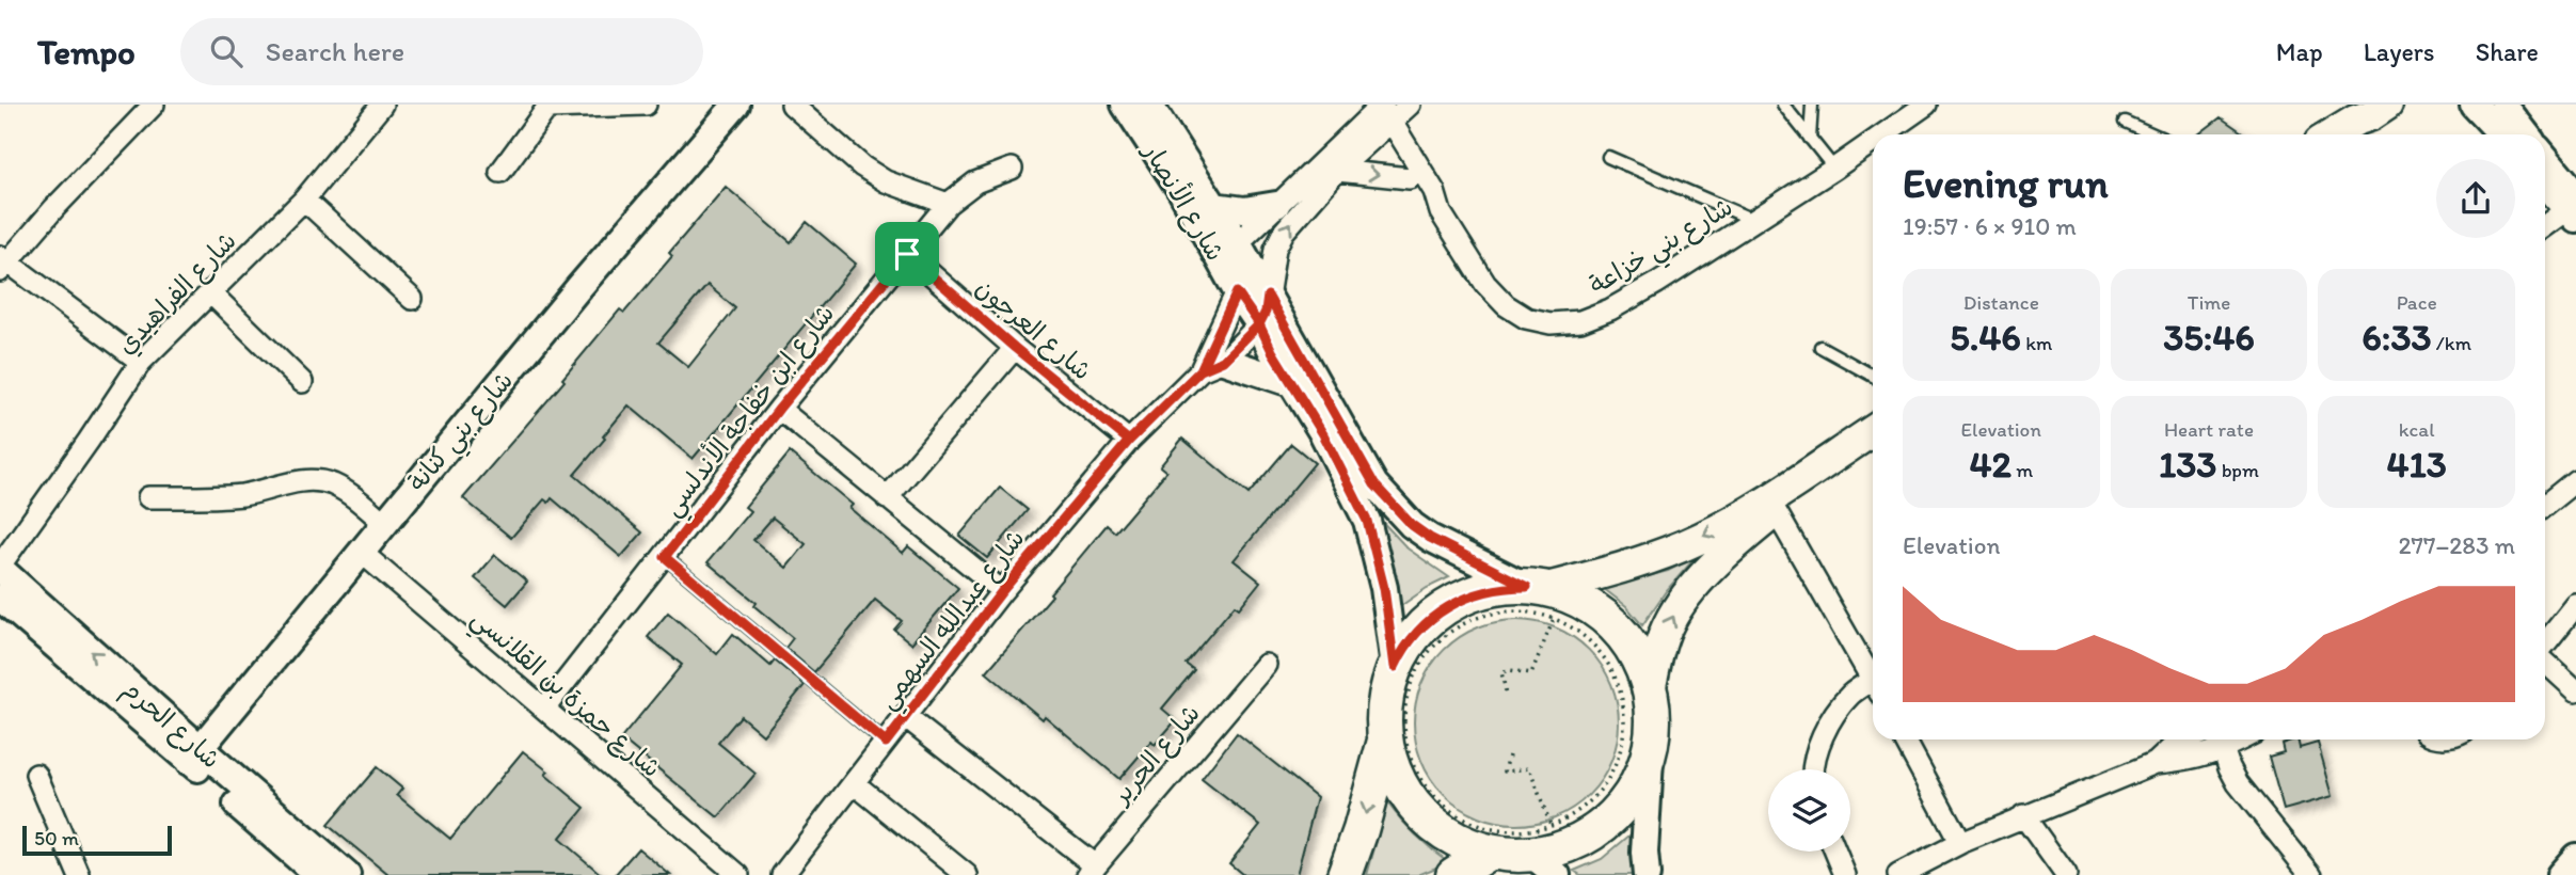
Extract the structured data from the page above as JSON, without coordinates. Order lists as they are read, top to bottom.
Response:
{
  "streets": {
    "street": [
      "شارع الأنصار",
      "شارع بني خزاعة",
      "شارع الفراهيدي",
      "شارع العرجون",
      "شارع ابن خفاجة الأندلسي",
      "شارع بني كنانة",
      "شارع عبدالله السهمي",
      "شارع حمزة بن القلانسي",
      "شارع الحرم",
      "شارع الحرير"
    ]
  },
  "crossings": [
    ["شارع الأنصار", "شارع عبدالله السهمي"],
    ["شارع بني خزاعة", "شارع عبدالله السهمي"],
    ["شارع الفراهيدي", "شارع الحرم"],
    ["شارع العرجون", "شارع ابن خفاجة الأندلسي"],
    ["شارع العرجون", "شارع عبدالله السهمي"],
    ["شارع ابن خفاجة الأندلسي", "شارع حمزة بن القلانسي"],
    ["شارع بني كنانة", "شارع حمزة بن القلانسي"],
    ["شارع بني كنانة", "شارع الحرم"]
  ],
  "scale_bar": "50 m",
  "page": {
    "header": "Tempo",
    "search": "Search here",
    "nav": ["Map", "Layers", "Share"],
    "heading": ["Evening run", "19:57 · 6 × 910 m"],
    "stats": [
      ["Distance", "5.46 km"],
      ["Time", "35:46"],
      ["Pace", "6:33 /km"],
      ["Elevation", "42 m"],
      ["Heart rate", "133 bpm"],
      ["kcal", "413"]
    ],
    "chart": ["Elevation", "277–283 m"],
    "scale": "50 m"
  }
}
